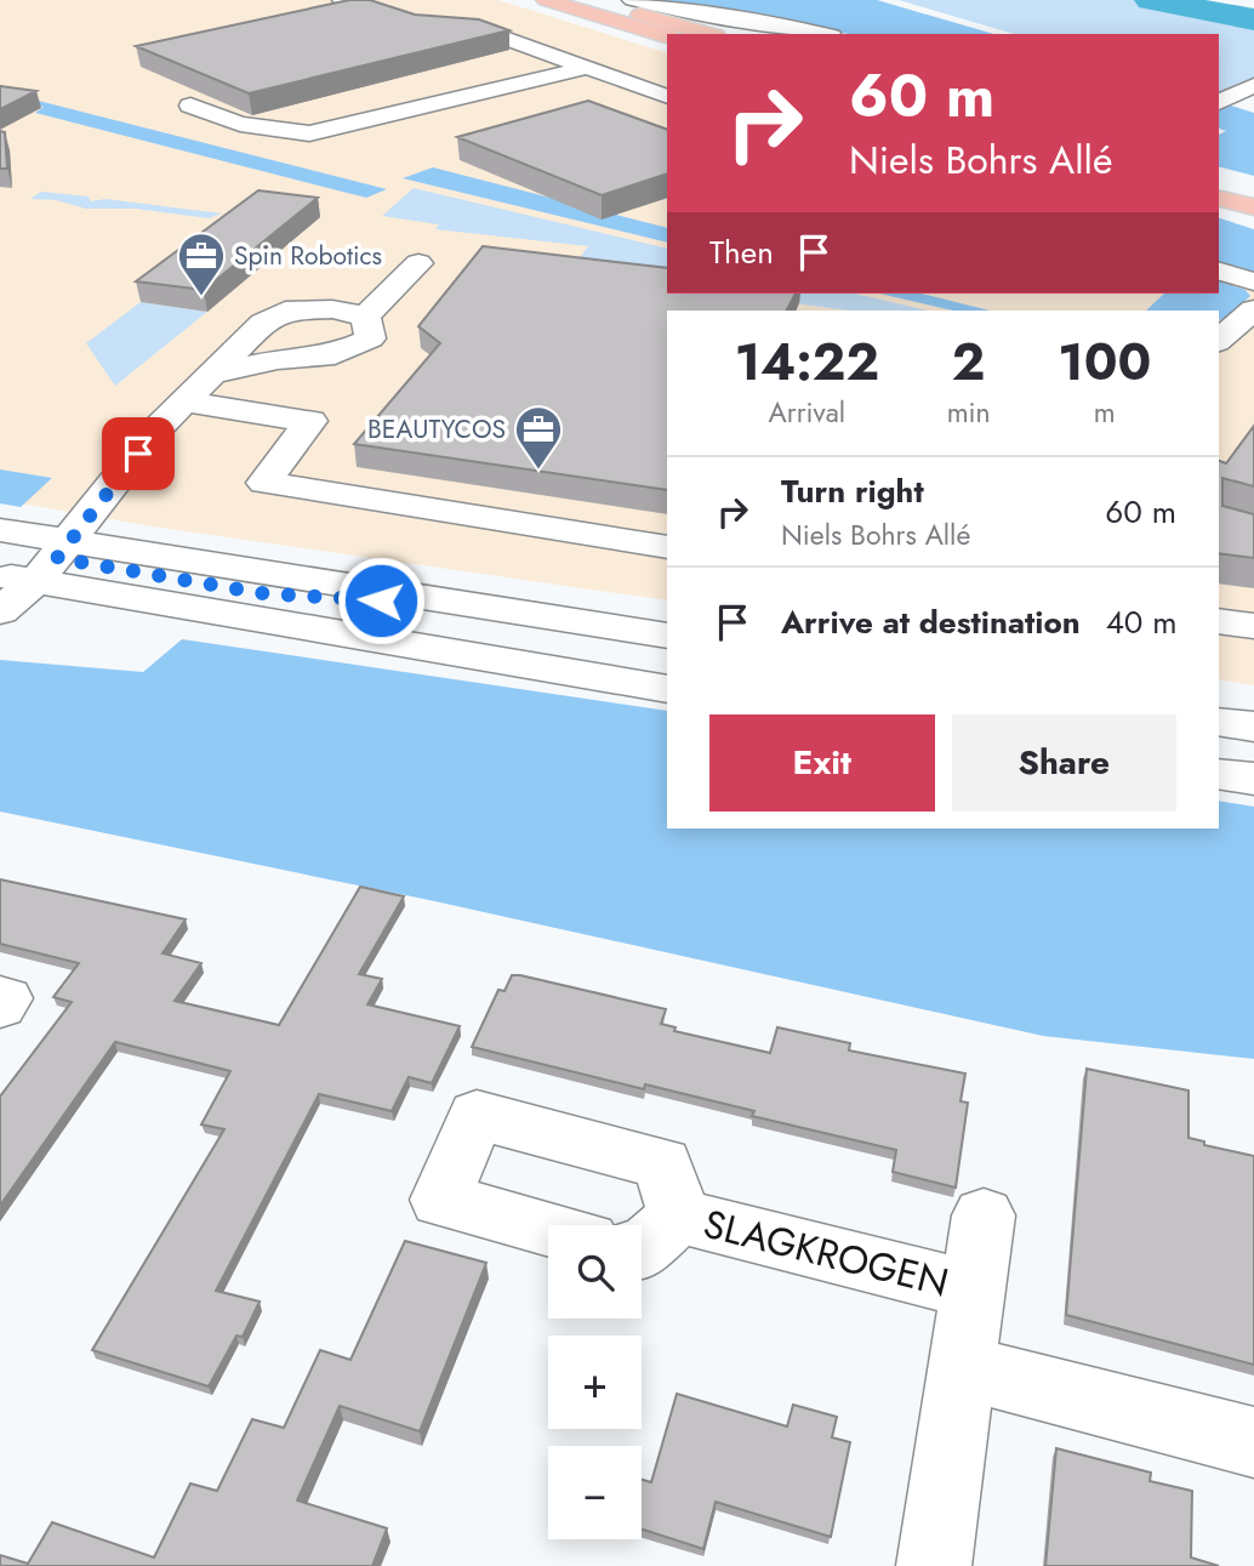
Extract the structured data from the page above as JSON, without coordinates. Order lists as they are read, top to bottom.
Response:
{
  "streets": {
    "street": ["SLAGKROGEN"]
  },
  "places": {
    "office": ["Spin Robotics", "BEAUTYCOS"]
  },
  "page": {
    "turn": ["60 m", "Niels Bohrs Allé"],
    "then": "Then",
    "eta": [
      "14:22",
      "Arrival",
      "2",
      "min",
      "100",
      "m"
    ],
    "list": [
      {
        "name": "Turn right",
        "note": "Niels Bohrs Allé",
        "value": "60 m"
      },
      {
        "name": "Arrive at destination",
        "value": "40 m"
      }
    ],
    "buttons": ["Exit", "Share"],
    "map_buttons": ["+", "−"]
  }
}
